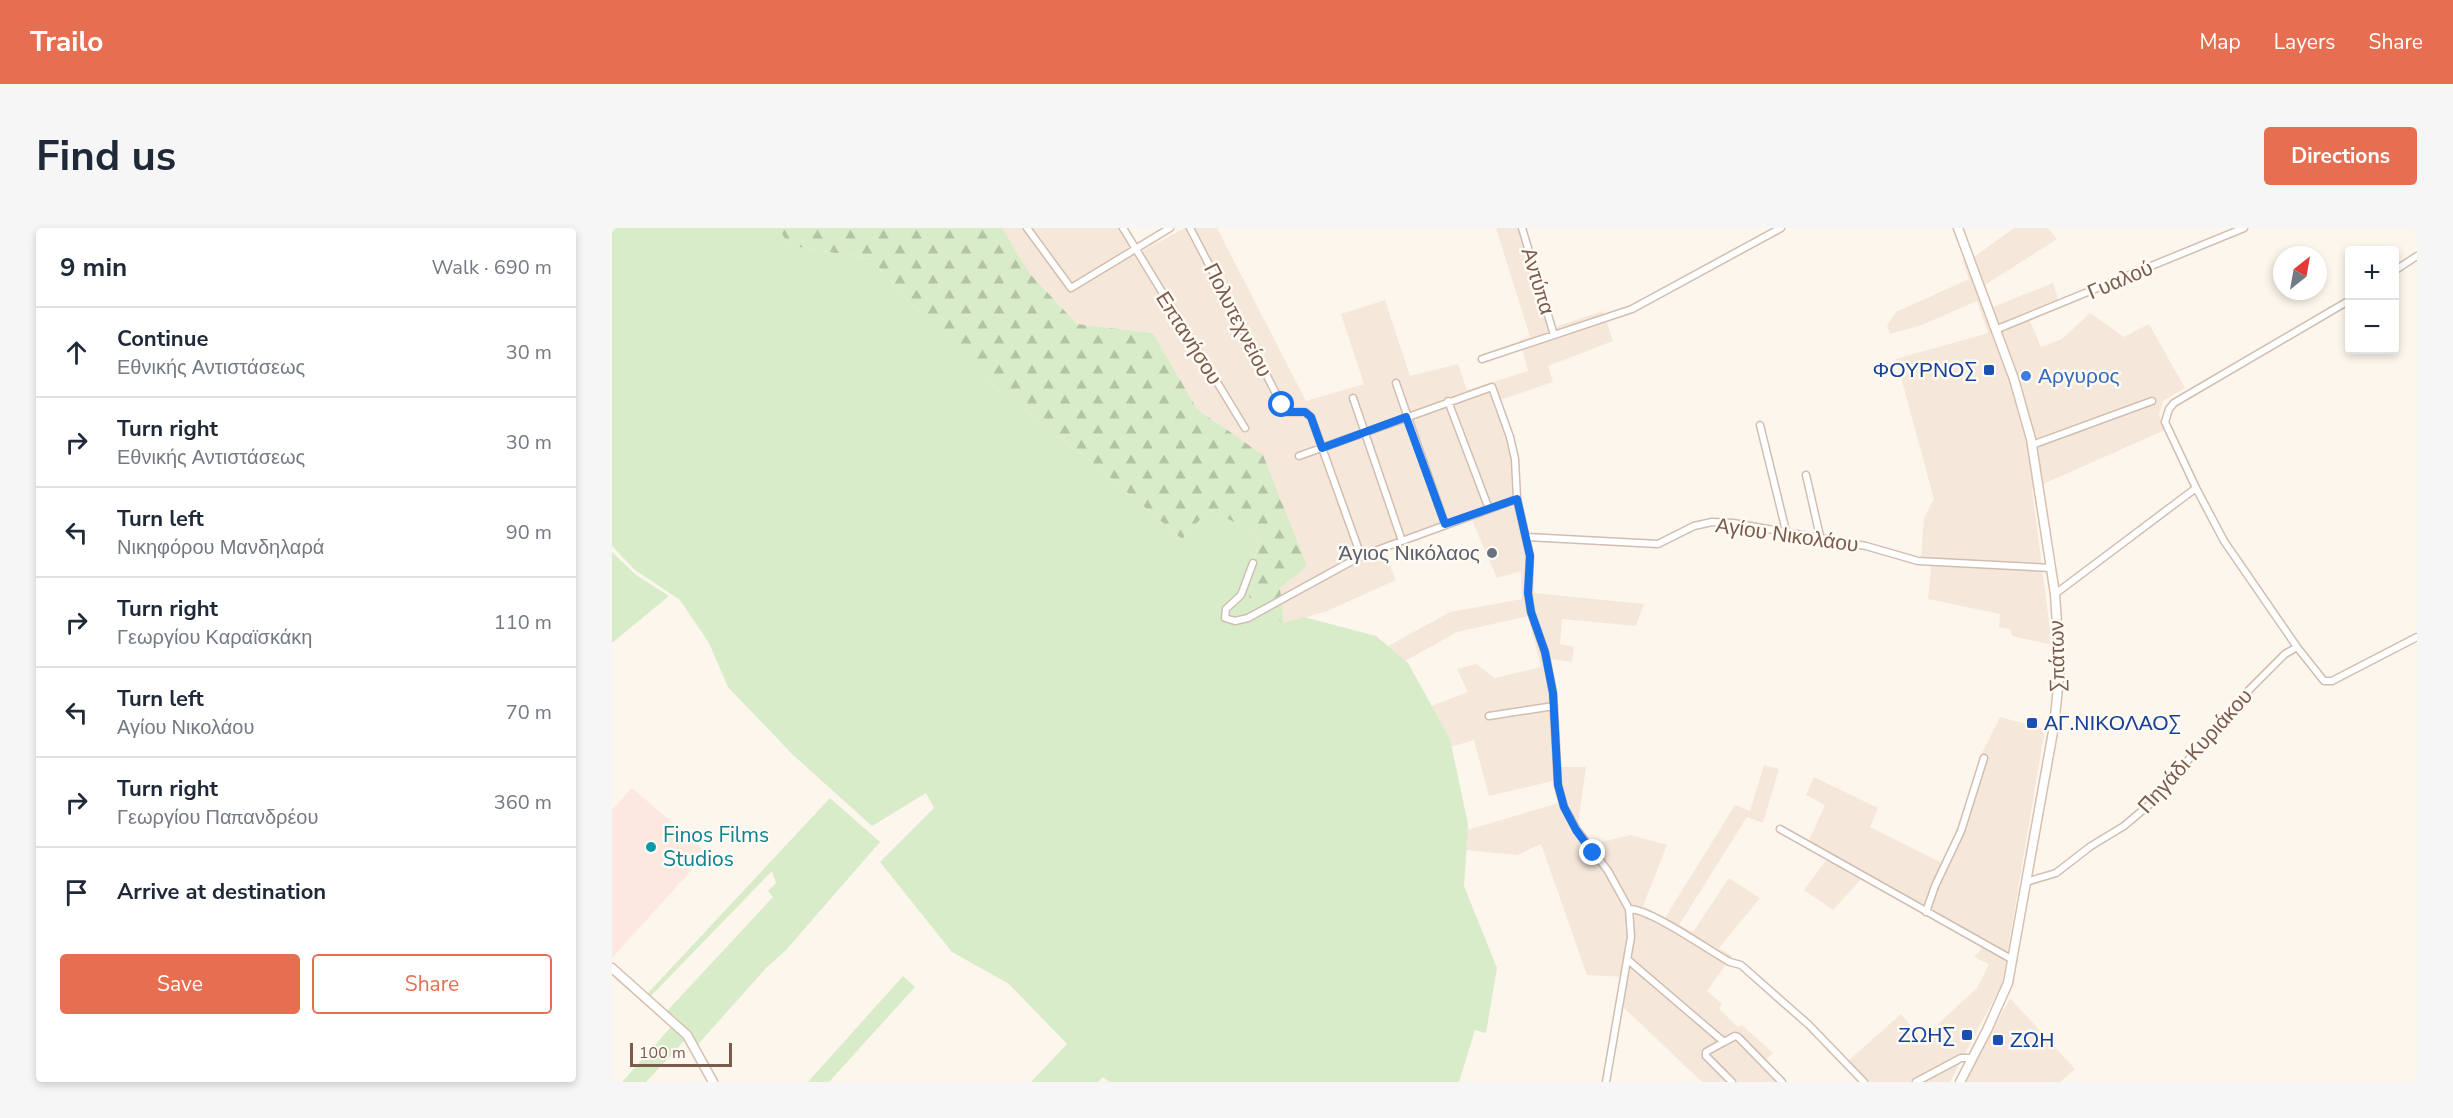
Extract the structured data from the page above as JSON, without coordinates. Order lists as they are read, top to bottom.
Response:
{
  "streets": {
    "main road": ["Σπάτων"],
    "street": [
      "Γυαλού",
      "Αντύπα",
      "Πολυτεχνείου",
      "Επτανήσου",
      "Αγίου Νικολάου",
      "Πηγάδι Κυριάκου"
    ]
  },
  "crossings": [
    ["Γυαλού", "Σπάτων"],
    ["Αγίου Νικολάου", "Σπάτων"],
    ["Σπάτων", "Πηγάδι Κυριάκου"]
  ],
  "places": {
    "transit": [
      "ΦΟΥΡΝΟΣ",
      "ΑΓ.ΝΙΚΟΛΑΟΣ",
      "ΖΩΗΣ",
      "ΖΩΗ"
    ],
    "other": ["Αργυρος", "Άγιος Νικόλαος", "Finos Films Studios"]
  },
  "scale_bar": "100 m",
  "north": "top right",
  "page": {
    "header": "Trailo",
    "nav": ["Map", "Layers", "Share"],
    "buttons": [
      "Directions",
      ["Save", "Share"]
    ],
    "title": "Find us",
    "heading": ["9 min", "Walk · 690 m"],
    "map_buttons": ["+", "−"],
    "list": [
      ["Continue", "Εθνικής Αντιστάσεως", "30 m"],
      ["Turn right", "Εθνικής Αντιστάσεως", "30 m"],
      ["Turn left", "Νικηφόρου Μανδηλαρά", "90 m"],
      ["Turn right", "Γεωργίου Καραϊσκάκη", "110 m"],
      ["Turn left", "Αγίου Νικολάου", "70 m"],
      ["Turn right", "Γεωργίου Παπανδρέου", "360 m"],
      "Arrive at destination"
    ],
    "scale": "100 m"
  }
}
